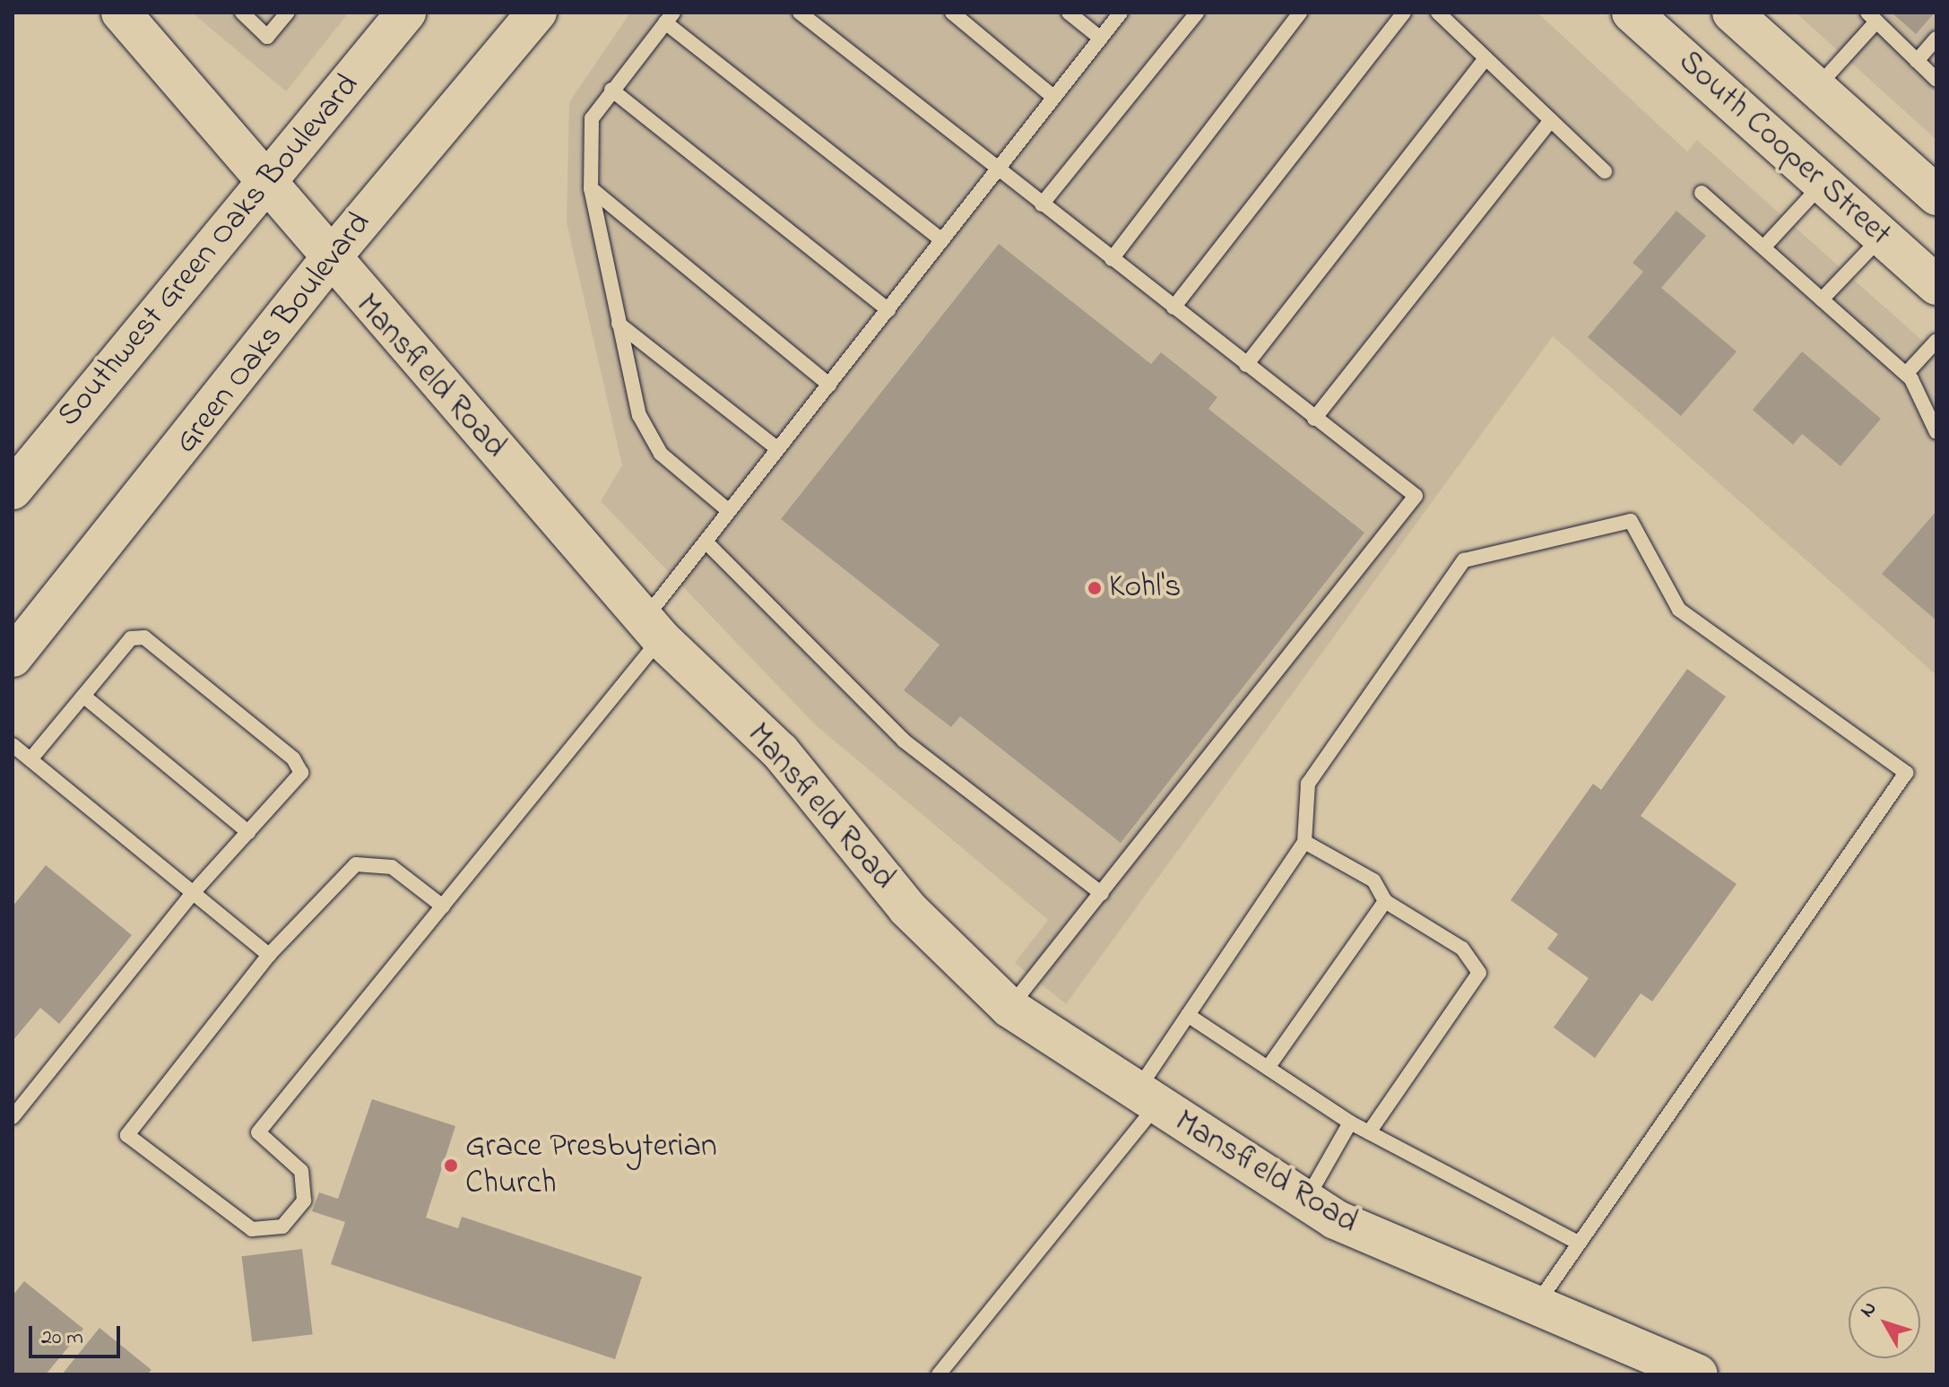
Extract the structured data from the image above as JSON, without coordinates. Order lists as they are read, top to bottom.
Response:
{
  "streets": {
    "main road": [
      "South Cooper Street",
      "Southwest Green Oaks Boulevard",
      "Green Oaks Boulevard",
      "Mansfield Road"
    ]
  },
  "crossings": [
    ["Southwest Green Oaks Boulevard", "Mansfield Road"],
    ["Green Oaks Boulevard", "Mansfield Road"]
  ],
  "places": ["Kohl's", "Grace Presbyterian Church"],
  "scale_bar": "20 m",
  "north": "top left"
}
